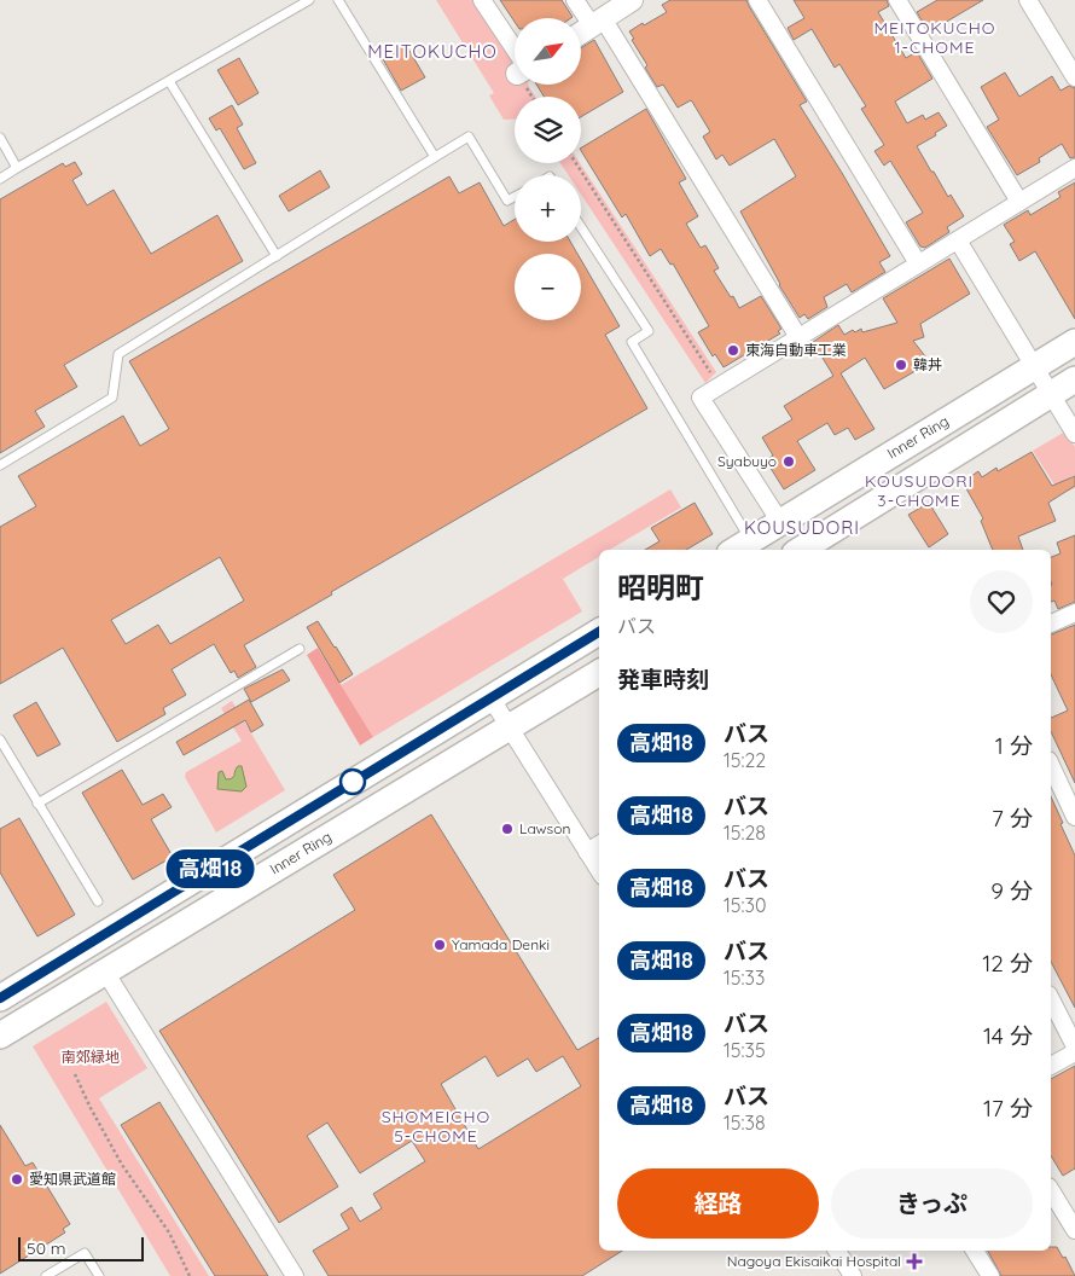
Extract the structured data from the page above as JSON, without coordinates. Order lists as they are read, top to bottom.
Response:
{
  "streets": {
    "main road": ["Inner Ring"]
  },
  "districts": [
    "MEITOKUCHO 1-CHOME",
    "MEITOKUCHO",
    "KOUSUDORI 3-CHOME",
    "KOUSUDORI",
    "SHOMEICHO 5-CHOME"
  ],
  "parks": ["南郊緑地"],
  "places": {
    "other": [
      "東海自動車工業",
      "韓丼",
      "Syabuyo",
      "Lawson",
      "Yamada Denki",
      "愛知県武道館"
    ],
    "health": ["Nagoya Ekisaikai Hospital"]
  },
  "lines": ["bus line 高畑18"],
  "scale_bar": "50 m",
  "north": "top right",
  "page": {
    "on_map": "高畑18",
    "map_buttons": ["+", "−"],
    "heading": [
      ["昭明町", "バス"],
      "発車時刻"
    ],
    "list": [
      {
        "mark": "高畑18",
        "name": "バス",
        "note": "15:22",
        "value": "1 分"
      },
      {
        "mark": "高畑18",
        "name": "バス",
        "note": "15:28",
        "value": "7 分"
      },
      {
        "mark": "高畑18",
        "name": "バス",
        "note": "15:30",
        "value": "9 分"
      },
      {
        "mark": "高畑18",
        "name": "バス",
        "note": "15:33",
        "value": "12 分"
      },
      {
        "mark": "高畑18",
        "name": "バス",
        "note": "15:35",
        "value": "14 分"
      },
      {
        "mark": "高畑18",
        "name": "バス",
        "note": "15:38",
        "value": "17 分"
      }
    ],
    "buttons": ["経路", "きっぷ"],
    "scale": "50 m"
  }
}
